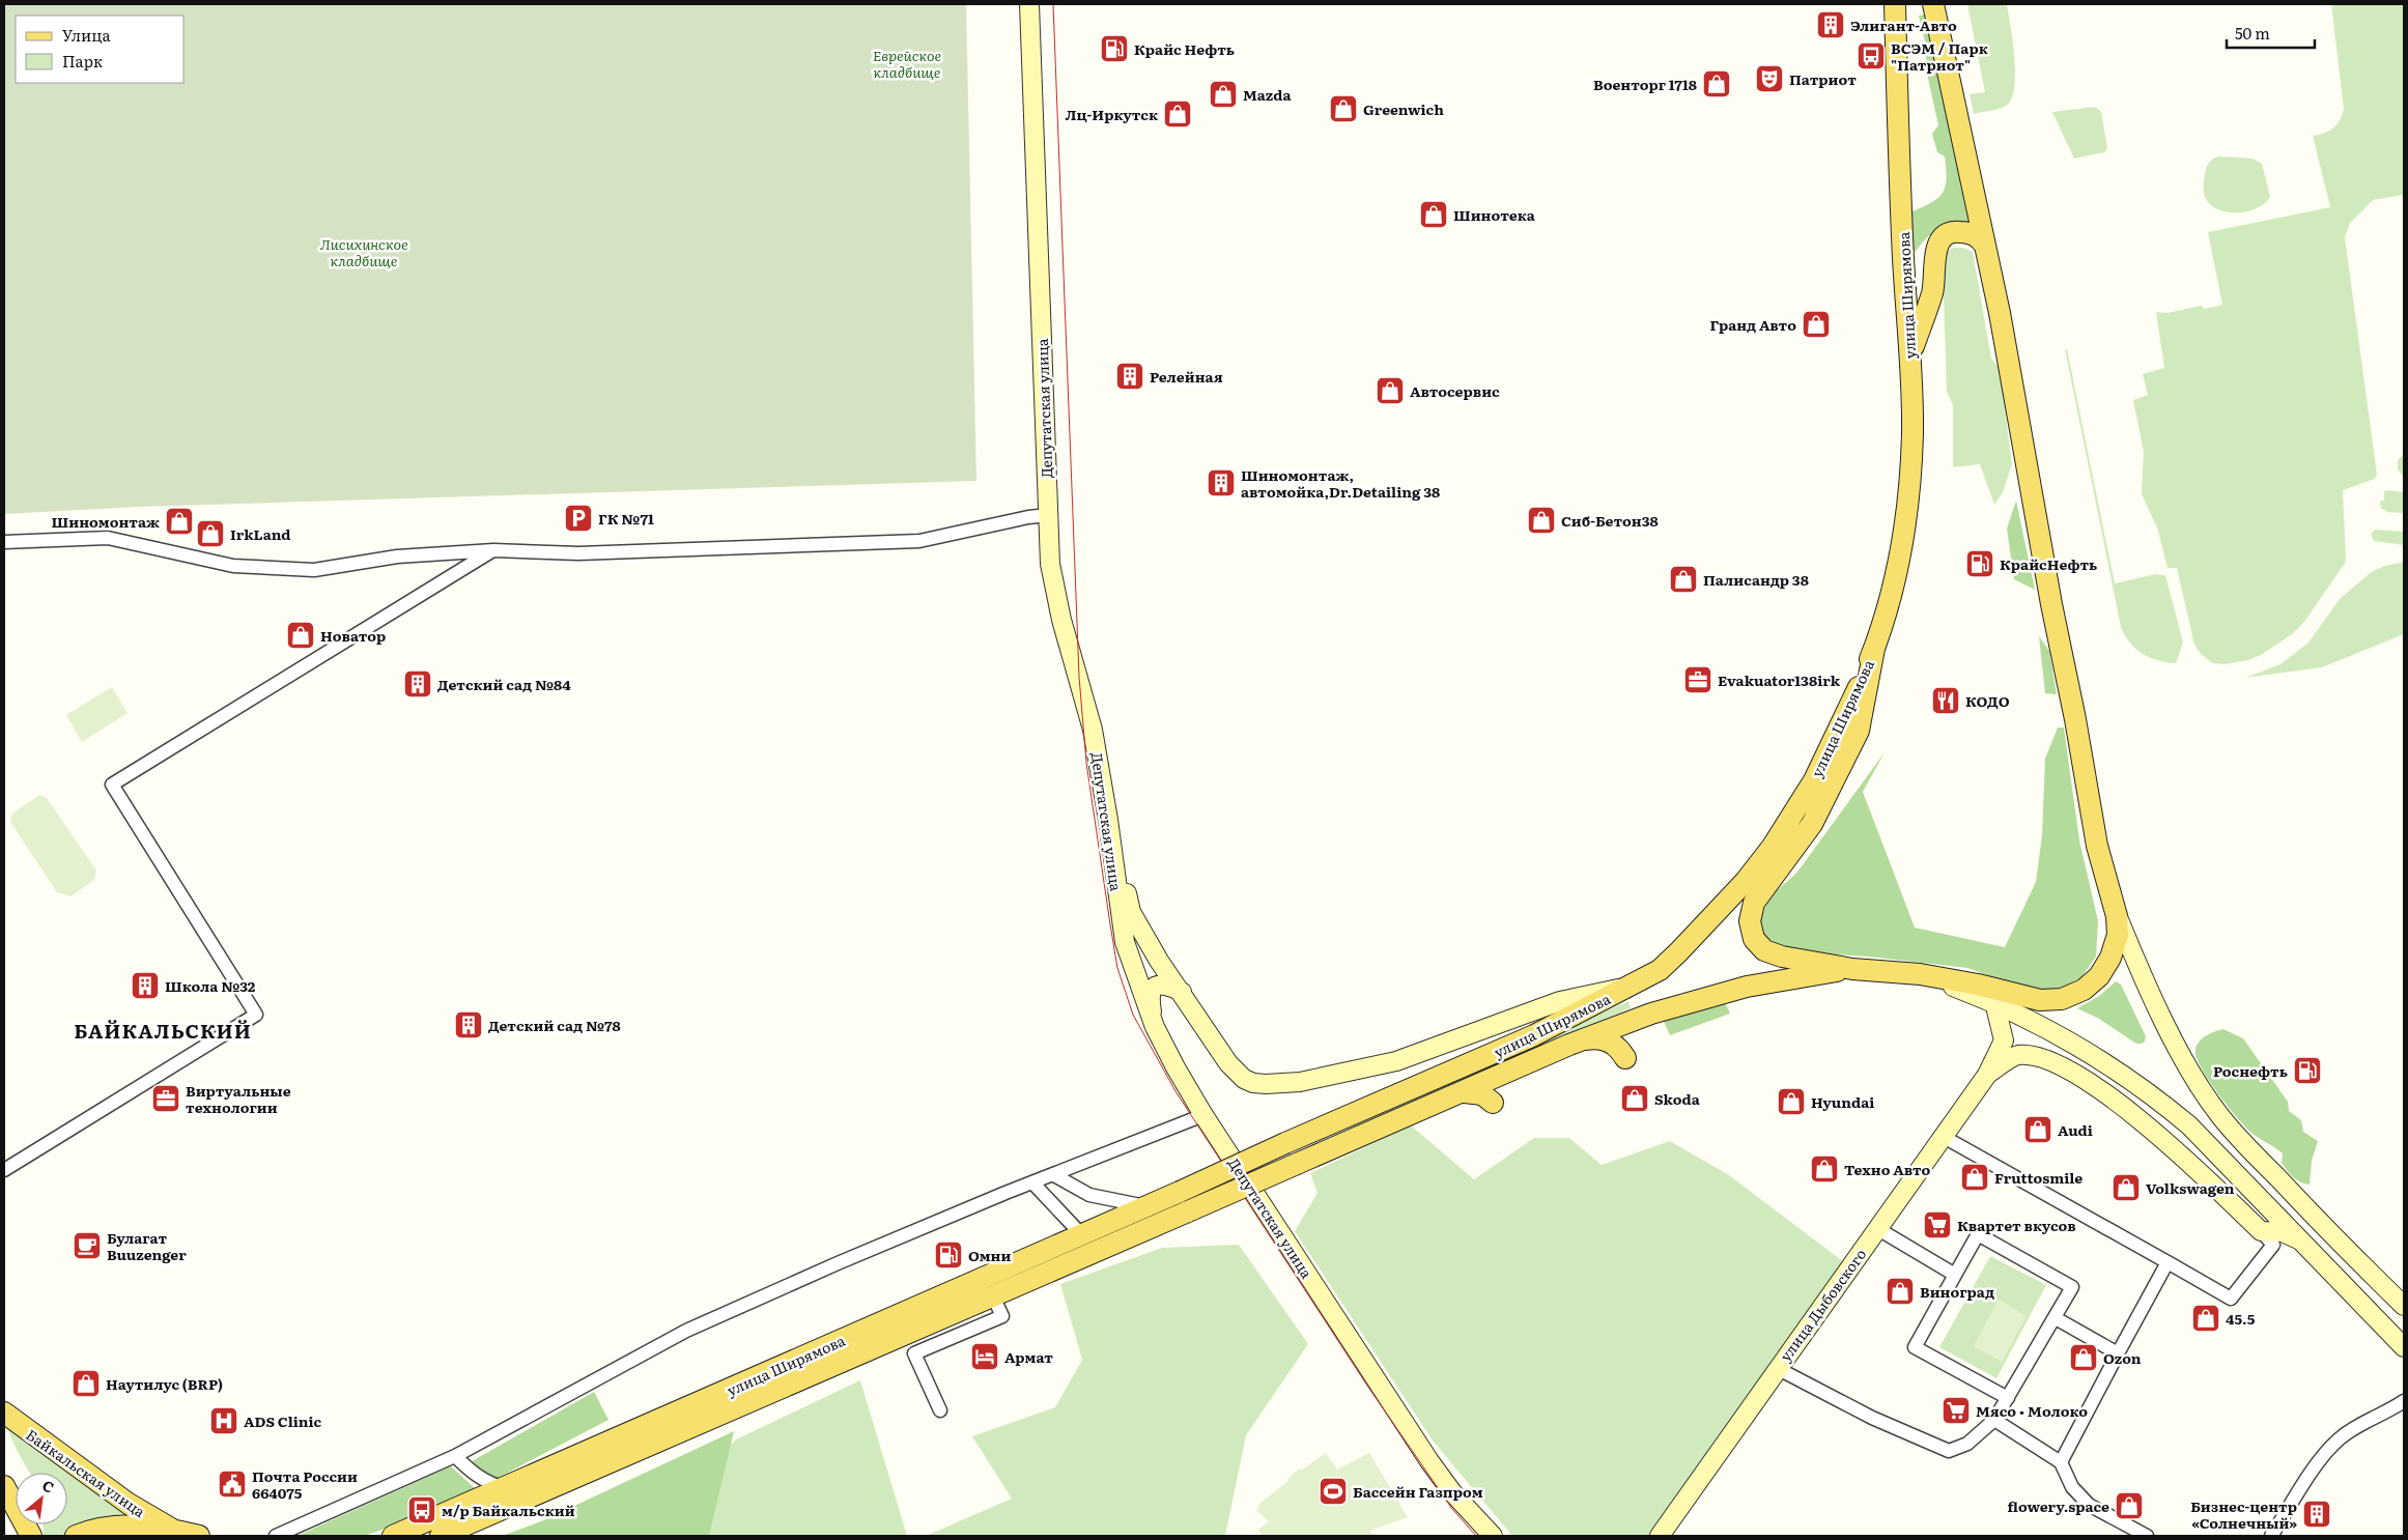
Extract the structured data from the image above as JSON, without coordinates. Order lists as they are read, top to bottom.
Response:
{
  "streets": {
    "main road": [
      "улица Ширямова",
      "Депутатская улица",
      "улица Дыбовского",
      "Байкальская улица"
    ]
  },
  "districts": ["БАЙКАЛЬСКИЙ"],
  "parks": ["Еврейское кладбище", "Лисихинское кладбище"],
  "places": {
    "building": [
      "Элигант-Авто",
      "Релейная",
      "Шиномонтаж, автомойка,Dr.Detailing 38",
      "Детский сад №84",
      "Школа №32",
      "Детский сад №78",
      "Бизнес-центр «Солнечный»"
    ],
    "fuel station": [
      "Крайс Нефть",
      "КрайсНефть",
      "Роснефть",
      "Омни"
    ],
    "bus stop": ["ВСЭМ / Парк \"Патриот\"", "м/р Байкальский"],
    "theatre": ["Патриот"],
    "shop": [
      "Военторг 1718",
      "Mazda",
      "Greenwich",
      "Лц-Иркутск",
      "Шинотека",
      "Гранд Авто",
      "Автосервис",
      "Сиб-Бетон38",
      "Шиномонтаж",
      "IrkLand",
      "Палисандр 38",
      "Новатор",
      "Skoda",
      "Hyundai",
      "Audi",
      "Техно Авто",
      "Fruttosmile",
      "Volkswagen",
      "Виноград",
      "45.5",
      "Ozon",
      "Наутилус (BRP)",
      "flowery.space"
    ],
    "parking": ["ГК №71"],
    "office": ["Evakuator138irk", "Виртуальные технологии"],
    "restaurant": ["КОДО"],
    "supermarket": ["Квартет вкусов", "Мясо • Молоко"],
    "cafe": ["Булагат Buuzenger"],
    "hotel": ["Армат"],
    "hospital": ["ADS Clinic"],
    "public building": ["Почта России 664075"],
    "sports": ["Бассейн Газпром"]
  },
  "legend": ["Улица", "Парк"],
  "scale_bar": "50 m",
  "north": "top right"
}
